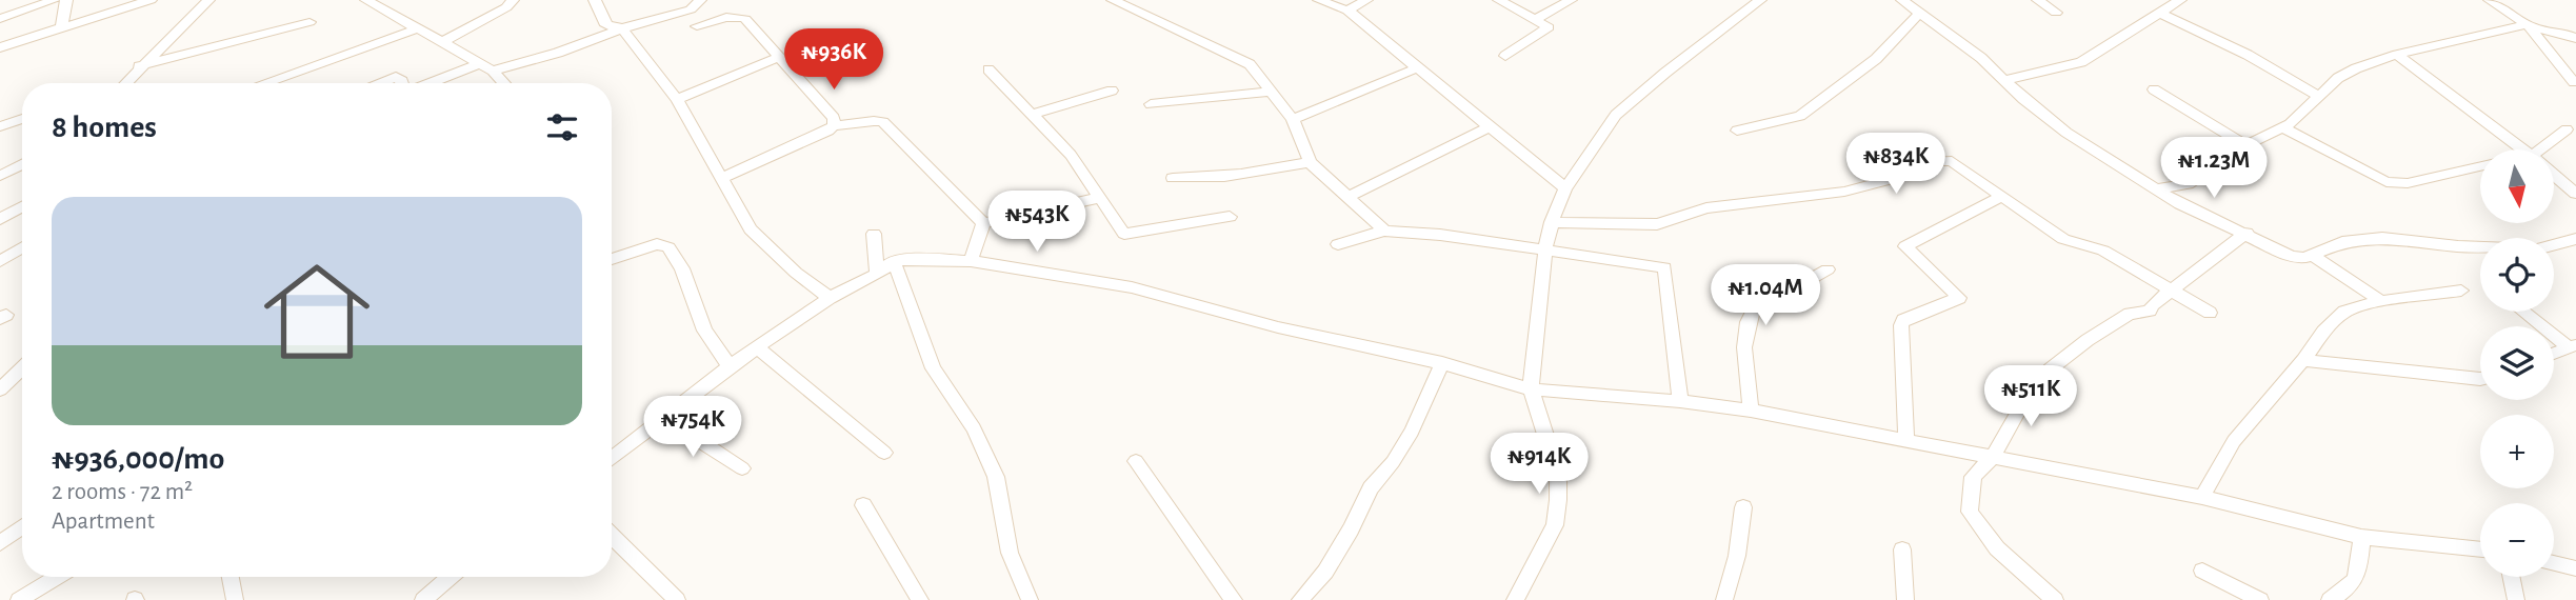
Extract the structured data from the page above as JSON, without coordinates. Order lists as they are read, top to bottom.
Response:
{
  "north": "bottom",
  "page": {
    "price": [
      "₦936K",
      "₦834K",
      "₦1.23M",
      "₦543K",
      "₦1.04M",
      "₦511K",
      "₦754K",
      "₦914K"
    ],
    "heading": "8 homes",
    "map_buttons": ["+", "−"],
    "list": [
      {
        "name": "₦936,000/mo",
        "note": "2 rooms · 72 m² · Apartment"
      }
    ]
  }
}
